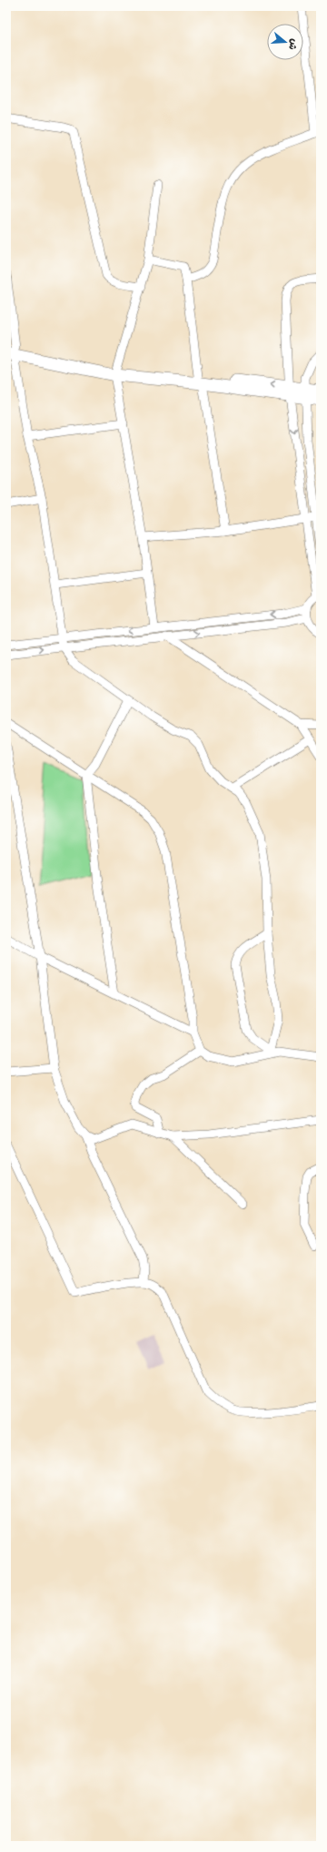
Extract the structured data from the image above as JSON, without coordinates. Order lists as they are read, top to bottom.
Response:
{
  "north": "right"
}
